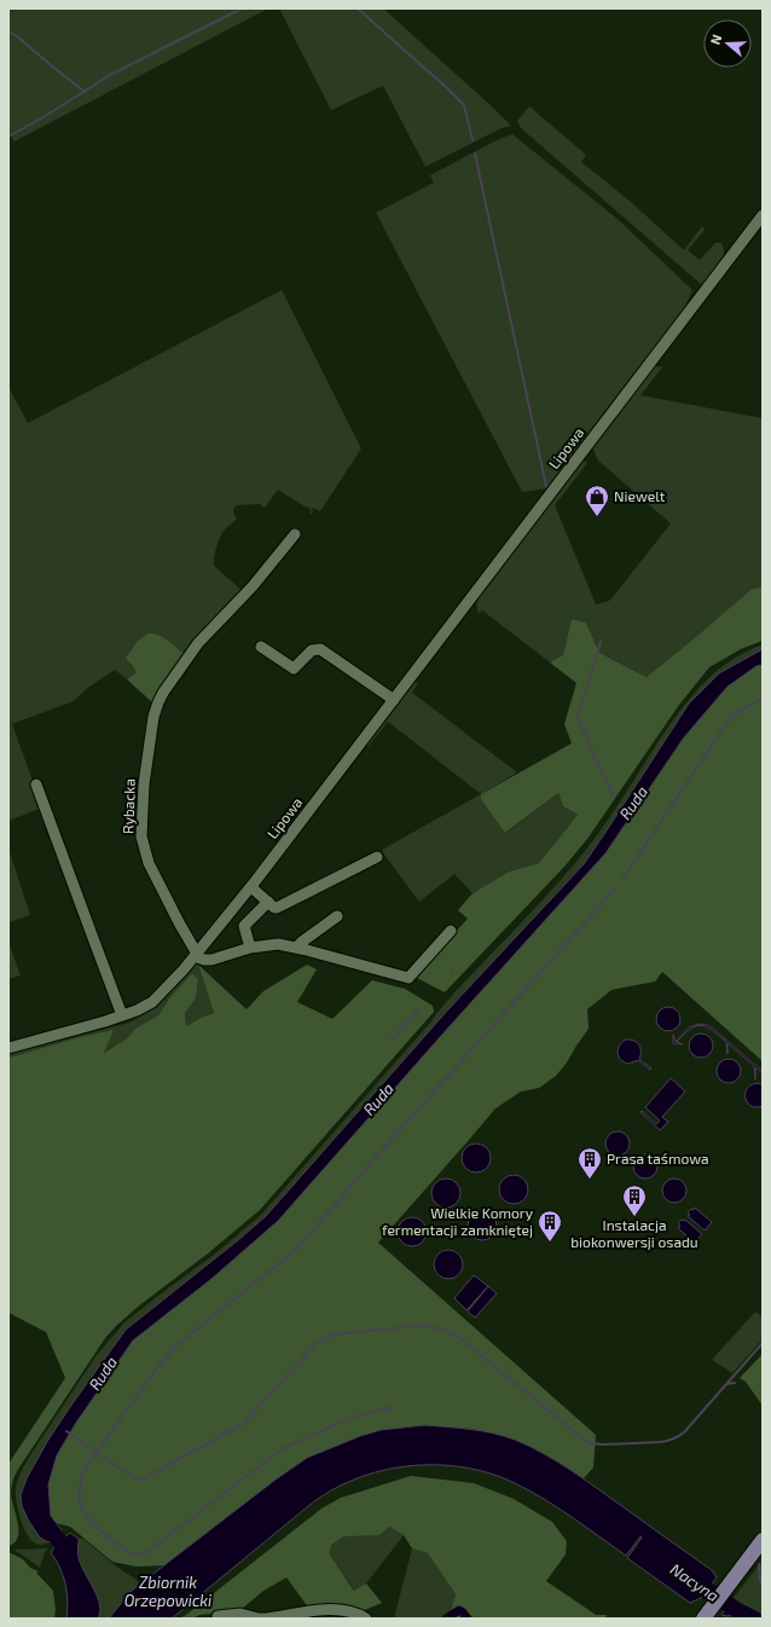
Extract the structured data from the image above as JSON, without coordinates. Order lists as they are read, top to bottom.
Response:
{
  "streets": {
    "street": ["Lipowa", "Rybacka"]
  },
  "crossings": [
    ["Lipowa", "Rybacka"]
  ],
  "water": ["Ruda", "Zbiornik Orzepowicki", "Nacyna"],
  "places": {
    "shop": ["Niewelt"],
    "building": ["Prasa taśmowa", "Instalacja biokonwersji osadu", "Wielkie Komory fermentacji zamkniętej"]
  },
  "north": "left"
}
